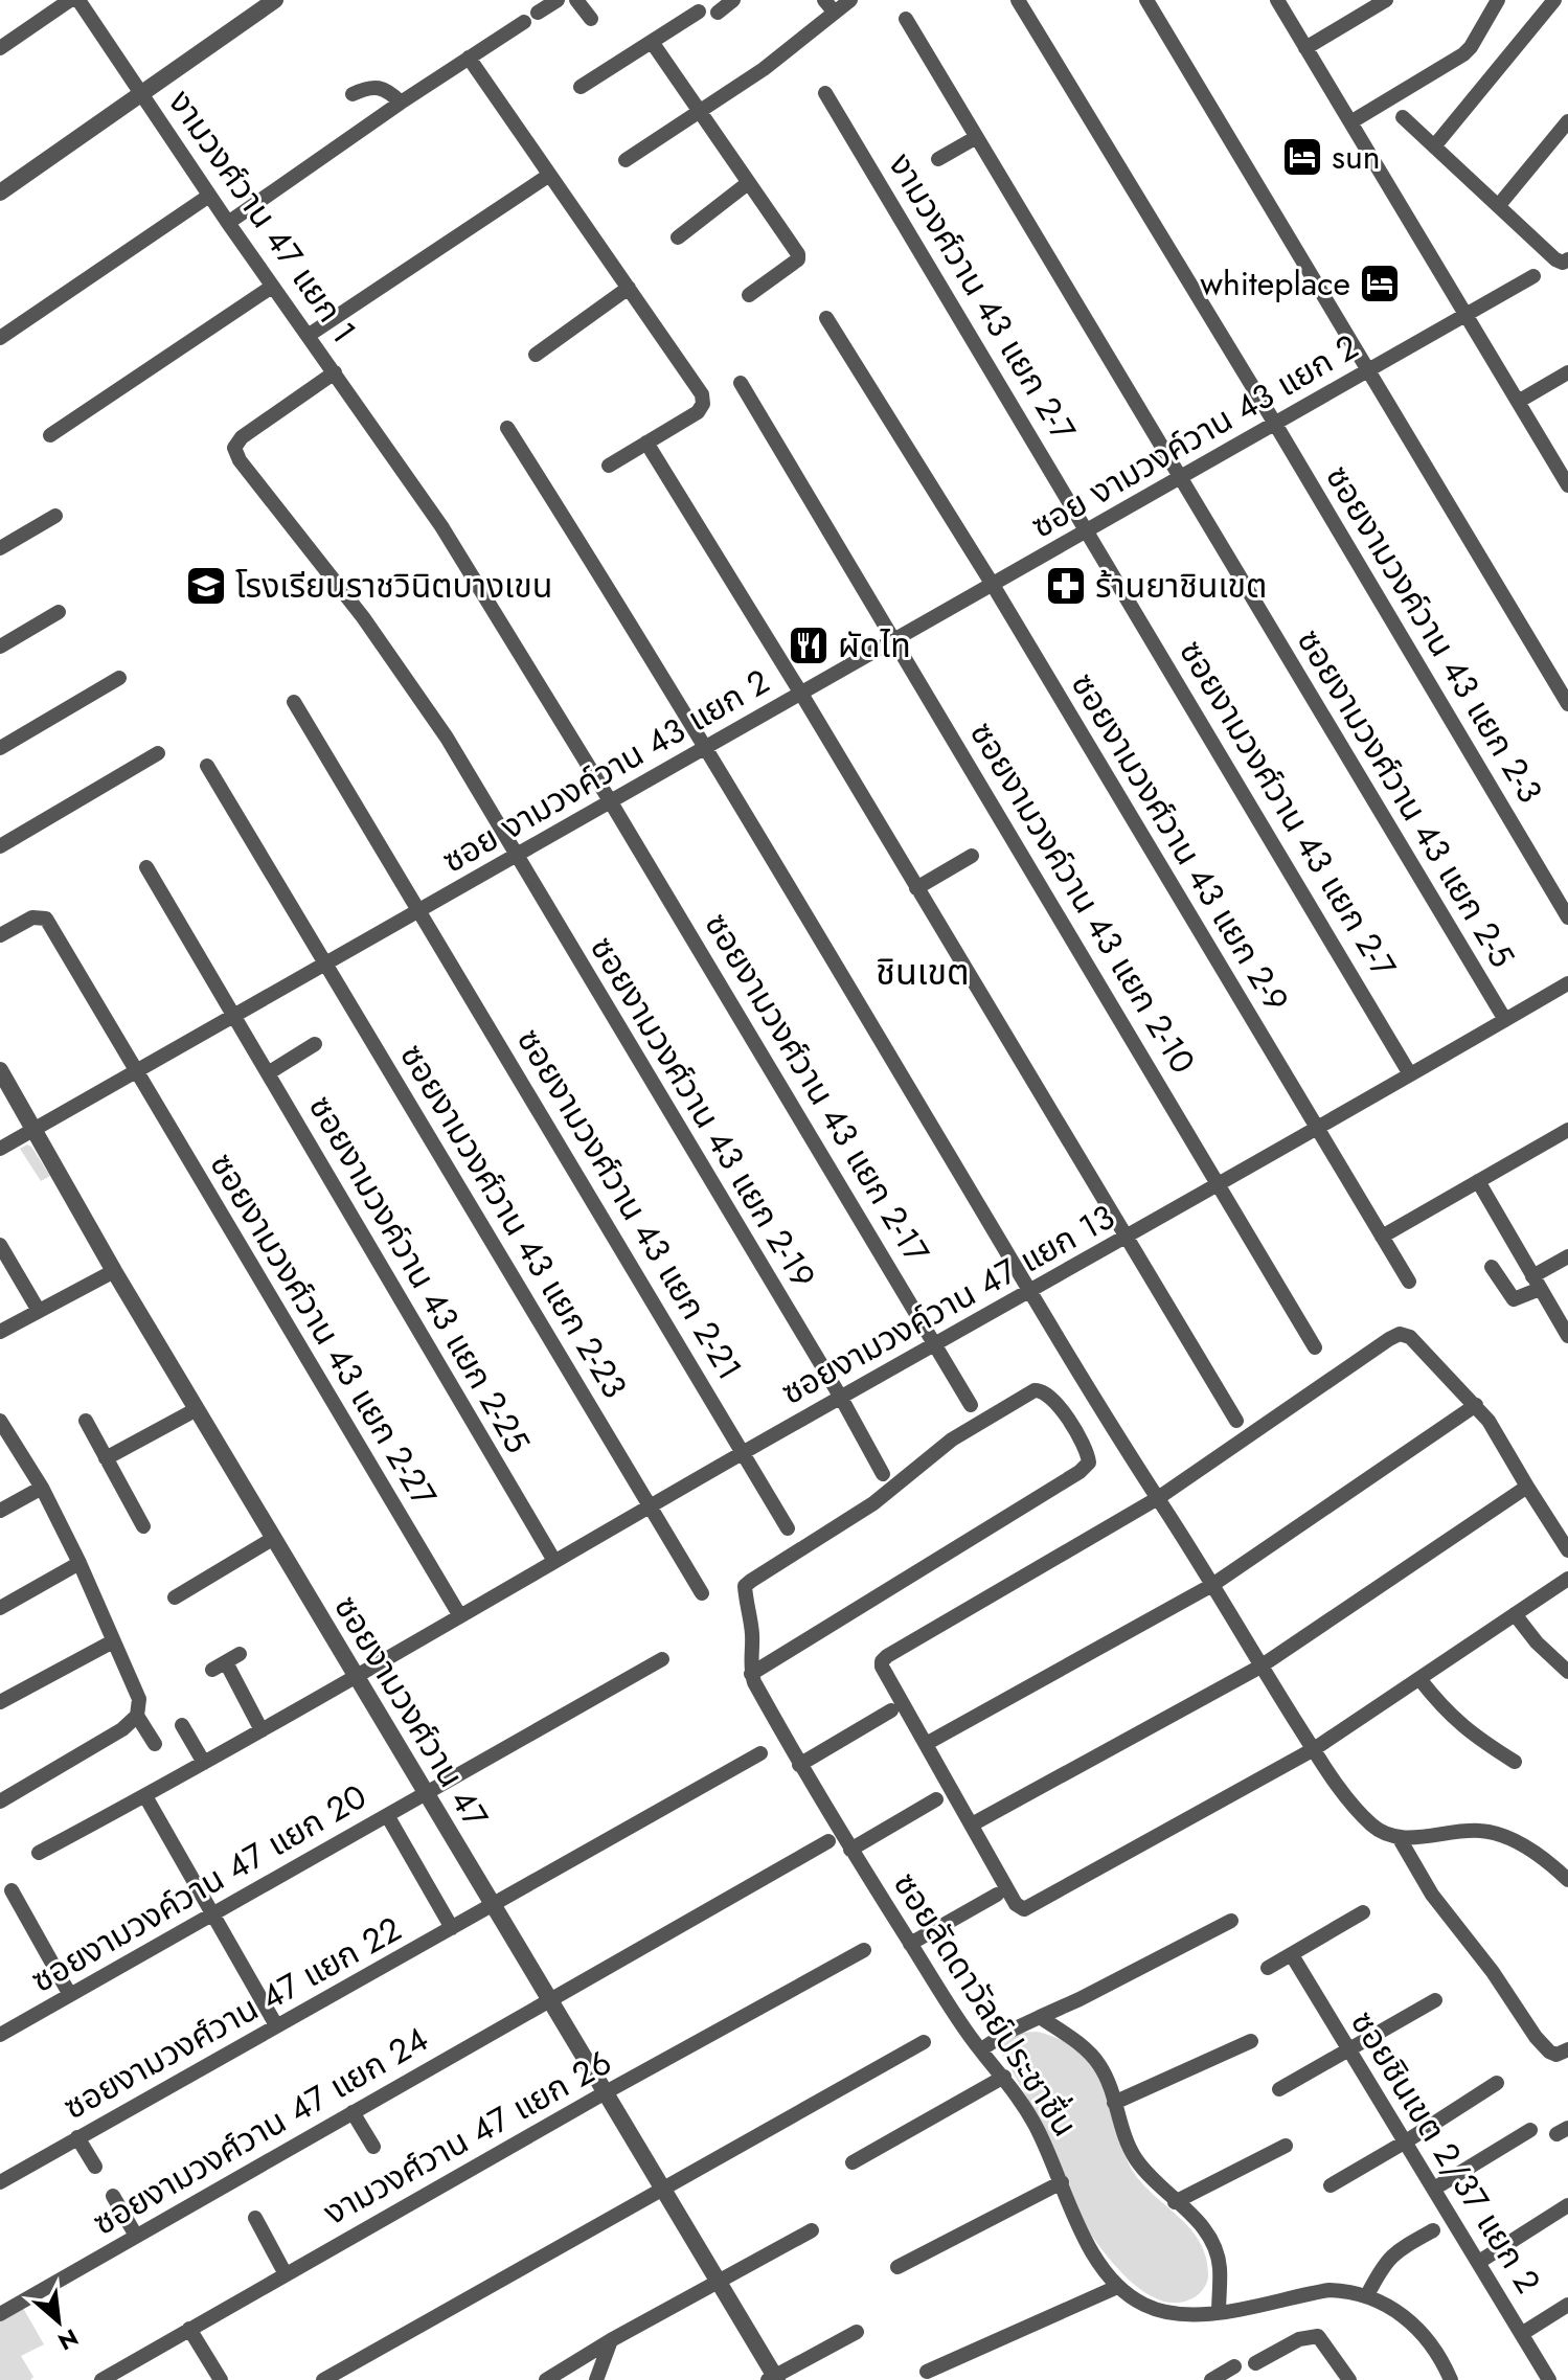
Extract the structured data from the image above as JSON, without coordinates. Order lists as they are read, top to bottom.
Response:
{
  "streets": {
    "street": [
      "งามวงศ์วาน 47 แยก 1",
      "งามวงศ์วาน 43 แยก 2-7",
      "ซอย งามวงค์วาน 43 แยก 2",
      "ซอยงามวงค์วาน 43 แยก 2-3",
      "ซอยงามวงศ์วาน 43 แยก 2-5",
      "ซอยงามวงศ์วาน 43 แยก 2-7",
      "ซอยงามวงศ์วาน 43 แยก 2-9",
      "ซอยงามวงค์วาน 43 แยก 2-10",
      "ซอยงามวงศ์วาน 43 แยก 2-17",
      "ซอยงามวงศ์วาน 43 แยก 2-19",
      "ซอยงามวงศ์วาน 43 แยก 2-21",
      "ซอยงามวงศ์วาน 43 แยก 2-23",
      "ซอยงามวงค์วาน 43 แยก 2-25",
      "ซอยงามวงค์วาน 47 แยก 13",
      "ซอยงามวงศ์วาน 43 แยก 2-27",
      "ซอยงามวงศ์วาน 47",
      "ซอยงามวงค์วาน 47 แยก 20",
      "ซอยลัดดาวัลย์ประชาชื่น",
      "ซอยงามวงศ์วาน 47 แยก 22",
      "ซอยงามวงศ์วาน 47 แยก 24",
      "งามวงศ์วาน 47 แยก 26",
      "ซอยชินเขต 2/37 แยก 2"
    ]
  },
  "crossings": [
    ["งามวงศ์วาน 47 แยก 1", "ซอย งามวงค์วาน 43 แยก 2"],
    ["งามวงศ์วาน 47 แยก 1", "ซอยงามวงศ์วาน 43 แยก 2-17"],
    ["งามวงศ์วาน 47 แยก 1", "ซอยงามวงศ์วาน 43 แยก 2-19"],
    ["งามวงศ์วาน 43 แยก 2-7", "ซอย งามวงค์วาน 43 แยก 2"],
    ["งามวงศ์วาน 43 แยก 2-7", "ซอยงามวงศ์วาน 43 แยก 2-7"],
    ["ซอย งามวงค์วาน 43 แยก 2", "ซอยงามวงค์วาน 43 แยก 2-3"],
    ["ซอย งามวงค์วาน 43 แยก 2", "ซอยงามวงศ์วาน 43 แยก 2-5"],
    ["ซอย งามวงค์วาน 43 แยก 2", "ซอยงามวงศ์วาน 43 แยก 2-7"],
    ["ซอย งามวงค์วาน 43 แยก 2", "ซอยงามวงศ์วาน 43 แยก 2-9"],
    ["ซอย งามวงค์วาน 43 แยก 2", "ซอยงามวงค์วาน 43 แยก 2-10"],
    ["ซอย งามวงค์วาน 43 แยก 2", "ซอยงามวงศ์วาน 43 แยก 2-17"],
    ["ซอย งามวงค์วาน 43 แยก 2", "ซอยงามวงศ์วาน 43 แยก 2-19"],
    ["ซอย งามวงค์วาน 43 แยก 2", "ซอยงามวงศ์วาน 43 แยก 2-21"],
    ["ซอย งามวงค์วาน 43 แยก 2", "ซอยงามวงศ์วาน 43 แยก 2-23"],
    ["ซอย งามวงค์วาน 43 แยก 2", "ซอยงามวงค์วาน 43 แยก 2-25"],
    ["ซอย งามวงค์วาน 43 แยก 2", "ซอยงามวงศ์วาน 43 แยก 2-27"],
    ["ซอย งามวงค์วาน 43 แยก 2", "ซอยงามวงศ์วาน 47"],
    ["ซอยงามวงศ์วาน 43 แยก 2-5", "ซอยงามวงค์วาน 47 แยก 13"],
    ["ซอยงามวงศ์วาน 43 แยก 2-7", "ซอยงามวงค์วาน 47 แยก 13"],
    ["ซอยงามวงศ์วาน 43 แยก 2-9", "ซอยงามวงค์วาน 47 แยก 13"],
    ["ซอยงามวงค์วาน 43 แยก 2-10", "ซอยงามวงค์วาน 47 แยก 13"],
    ["ซอยงามวงศ์วาน 43 แยก 2-17", "ซอยงามวงค์วาน 47 แยก 13"],
    ["ซอยงามวงศ์วาน 43 แยก 2-19", "ซอยงามวงค์วาน 47 แยก 13"],
    ["ซอยงามวงศ์วาน 43 แยก 2-21", "ซอยงามวงค์วาน 47 แยก 13"],
    ["ซอยงามวงศ์วาน 43 แยก 2-23", "ซอยงามวงค์วาน 47 แยก 13"],
    ["ซอยงามวงค์วาน 43 แยก 2-25", "ซอยงามวงค์วาน 47 แยก 13"],
    ["ซอยงามวงค์วาน 47 แยก 13", "ซอยงามวงศ์วาน 43 แยก 2-27"],
    ["ซอยงามวงค์วาน 47 แยก 13", "ซอยงามวงศ์วาน 47"],
    ["ซอยงามวงศ์วาน 47", "ซอยงามวงค์วาน 47 แยก 20"],
    ["ซอยงามวงศ์วาน 47", "ซอยงามวงศ์วาน 47 แยก 22"],
    ["ซอยงามวงศ์วาน 47", "ซอยงามวงศ์วาน 47 แยก 24"],
    ["ซอยงามวงศ์วาน 47", "งามวงศ์วาน 47 แยก 26"]
  ],
  "districts": ["ชินเขต"],
  "places": {
    "hotel": ["sun", "whiteplace"],
    "school or university": ["โรงเรียนราชวินิตบางเขน"],
    "pharmacy": ["ร้านยาชินเขต"],
    "restaurant": ["ผัดไท"]
  },
  "north": "bottom right"
}
